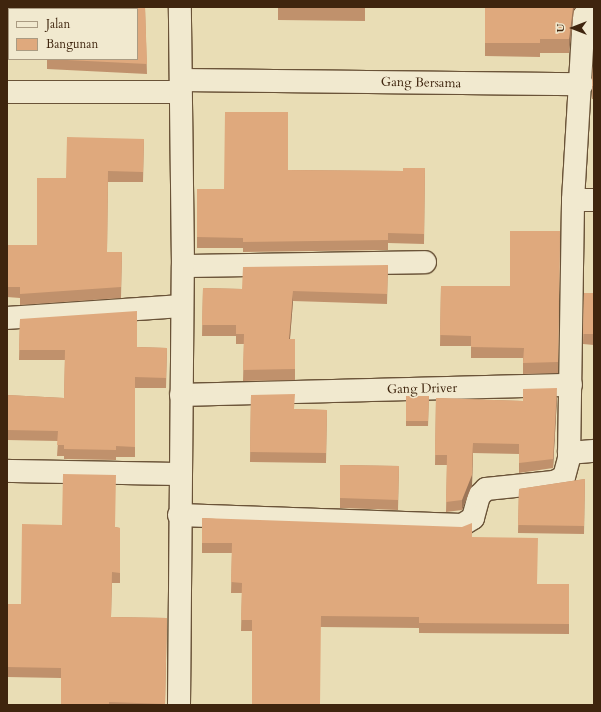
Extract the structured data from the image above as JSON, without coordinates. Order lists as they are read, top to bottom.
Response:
{
  "streets": {
    "street": ["Gang Bersama", "Gang Driver"]
  },
  "legend": ["Jalan", "Bangunan"],
  "north": "left"
}
